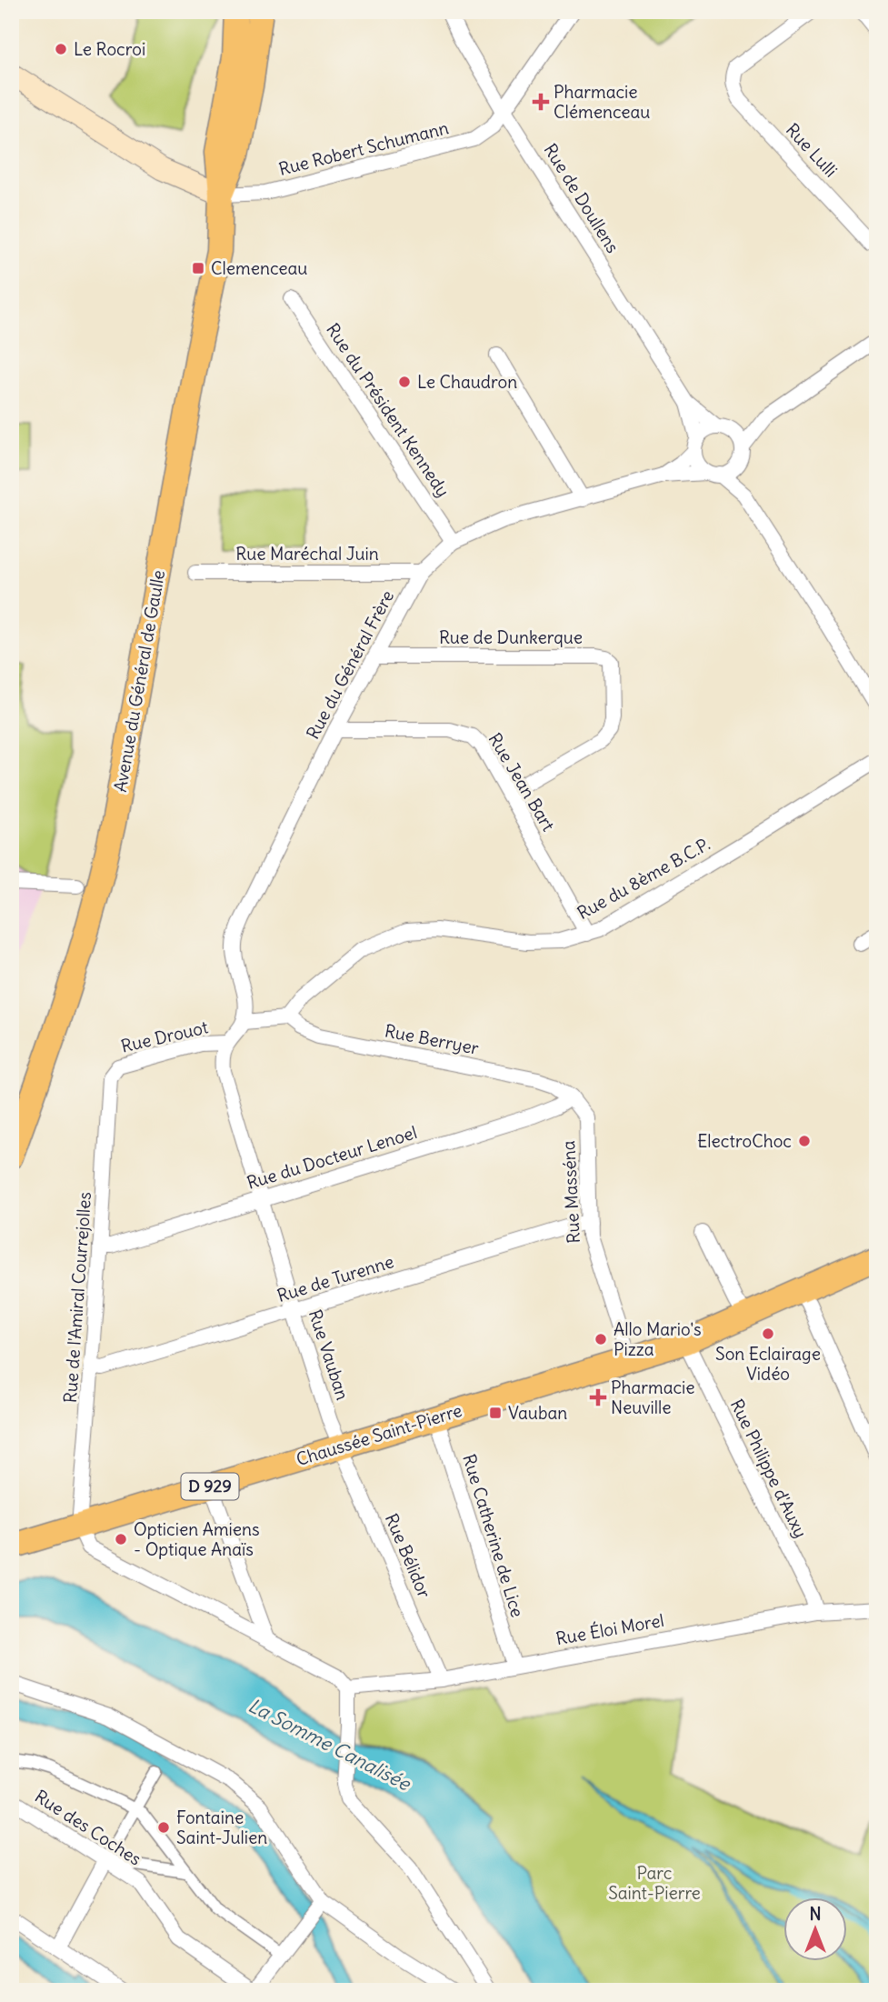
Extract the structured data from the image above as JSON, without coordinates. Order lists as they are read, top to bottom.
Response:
{
  "streets": {
    "main road": ["Avenue du Général de Gaulle", "Chaussée Saint-Pierre", "D 929"],
    "street": [
      "Rue Robert Schumann",
      "Rue Lulli",
      "Rue de Doullens",
      "Rue du Président Kennedy",
      "Rue Maréchal Juin",
      "Rue de Dunkerque",
      "Rue du Général Frère",
      "Rue Jean Bart",
      "Rue du 8ème B.C.P.",
      "Rue Drouot",
      "Rue Berryer",
      "Rue du Docteur Lenoel",
      "Rue Masséna",
      "Rue de Turenne",
      "Rue de l'Amiral Courrejolles",
      "Rue Vauban",
      "Rue Philippe d'Auxy",
      "Rue Catherine de Lice",
      "Rue Bélidor",
      "Rue Éloi Morel",
      "Rue des Coches"
    ]
  },
  "crossings": [
    ["Rue Robert Schumann", "Rue de Doullens"],
    ["Rue Robert Schumann", "Avenue du Général de Gaulle"],
    ["Rue de Doullens", "Rue du Général Frère"],
    ["Rue du Président Kennedy", "Rue du Général Frère"],
    ["Rue Maréchal Juin", "Rue du Général Frère"],
    ["Rue de Dunkerque", "Rue du Général Frère"],
    ["Rue de Dunkerque", "Rue Jean Bart"],
    ["Rue du Général Frère", "Rue Jean Bart"],
    ["Rue Jean Bart", "Rue du 8ème B.C.P."],
    ["Rue du 8ème B.C.P.", "Rue Berryer"],
    ["Rue Drouot", "Rue de l'Amiral Courrejolles"],
    ["Rue Drouot", "Rue Vauban"],
    ["Rue Berryer", "Rue du Docteur Lenoel"],
    ["Rue Berryer", "Rue Masséna"],
    ["Rue du Docteur Lenoel", "Rue Masséna"],
    ["Rue du Docteur Lenoel", "Rue de l'Amiral Courrejolles"],
    ["Rue du Docteur Lenoel", "Rue Vauban"],
    ["Rue Masséna", "Rue de Turenne"],
    ["Rue Masséna", "Chaussée Saint-Pierre"],
    ["Rue de Turenne", "Rue de l'Amiral Courrejolles"],
    ["Rue de Turenne", "Rue Vauban"],
    ["Rue de l'Amiral Courrejolles", "Chaussée Saint-Pierre"],
    ["Rue Vauban", "Chaussée Saint-Pierre"],
    ["Rue Vauban", "Rue Bélidor"],
    ["Chaussée Saint-Pierre", "Rue Philippe d'Auxy"],
    ["Chaussée Saint-Pierre", "Rue Catherine de Lice"],
    ["Chaussée Saint-Pierre", "Rue Bélidor"],
    ["Rue Philippe d'Auxy", "Rue Éloi Morel"],
    ["Rue Catherine de Lice", "Rue Éloi Morel"],
    ["Rue Bélidor", "Rue Éloi Morel"]
  ],
  "water": ["La Somme Canalisée"],
  "parks": ["Parc Saint-Pierre"],
  "places": {
    "other": [
      "Le Rocroi",
      "Le Chaudron",
      "ElectroChoc",
      "Son Eclairage Vidéo",
      "Allo Mario's Pizza",
      "Opticien Amiens - Optique Anaïs",
      "Fontaine Saint-Julien"
    ],
    "health": ["Pharmacie Clémenceau", "Pharmacie Neuville"],
    "transit": ["Clemenceau", "Vauban"]
  },
  "north": "top"
}
